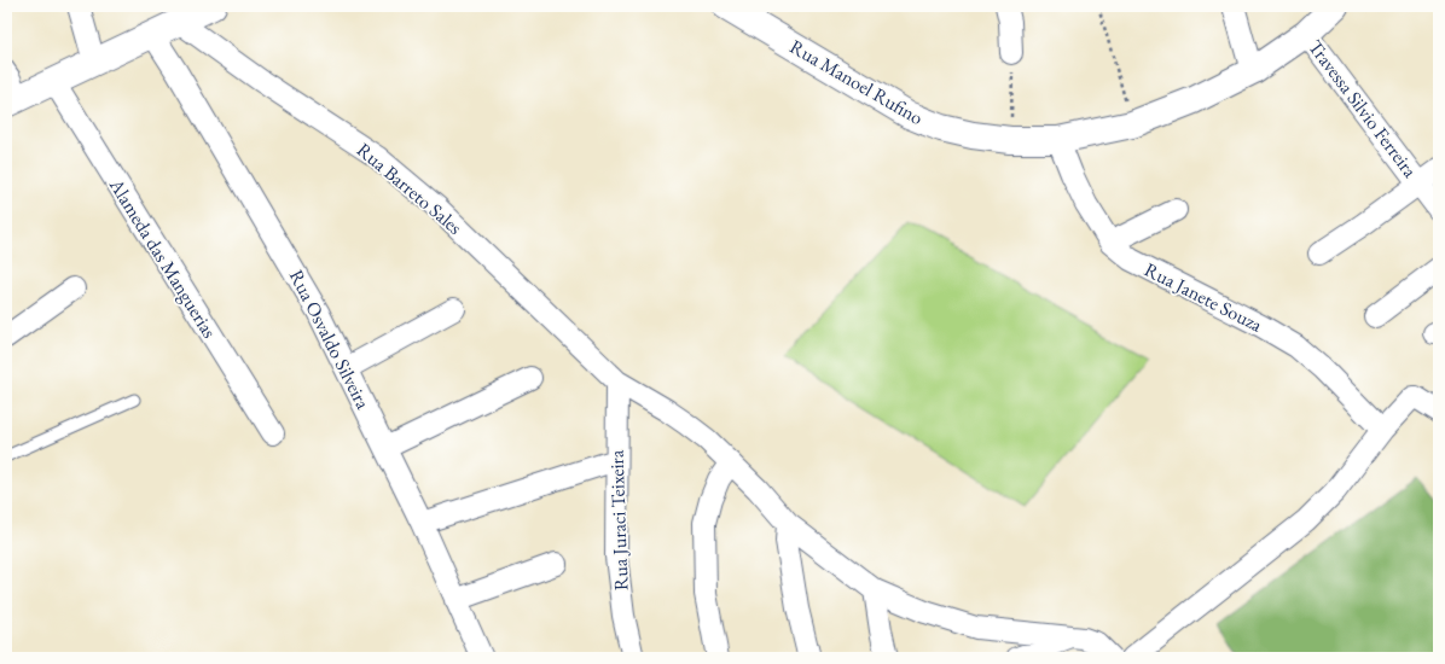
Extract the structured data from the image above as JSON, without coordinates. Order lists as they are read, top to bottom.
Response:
{
  "streets": {
    "main road": ["Rua Manoel Rufino"],
    "street": [
      "Travessa Silvio Ferreira",
      "Rua Barreto Sales",
      "Alameda das Manguerias",
      "Rua Janete Souza",
      "Rua Osvaldo Silveira",
      "Rua Juraci Teixeira"
    ]
  },
  "crossings": [
    ["Rua Manoel Rufino", "Travessa Silvio Ferreira"],
    ["Rua Manoel Rufino", "Rua Janete Souza"],
    ["Rua Barreto Sales", "Rua Juraci Teixeira"]
  ]
}
